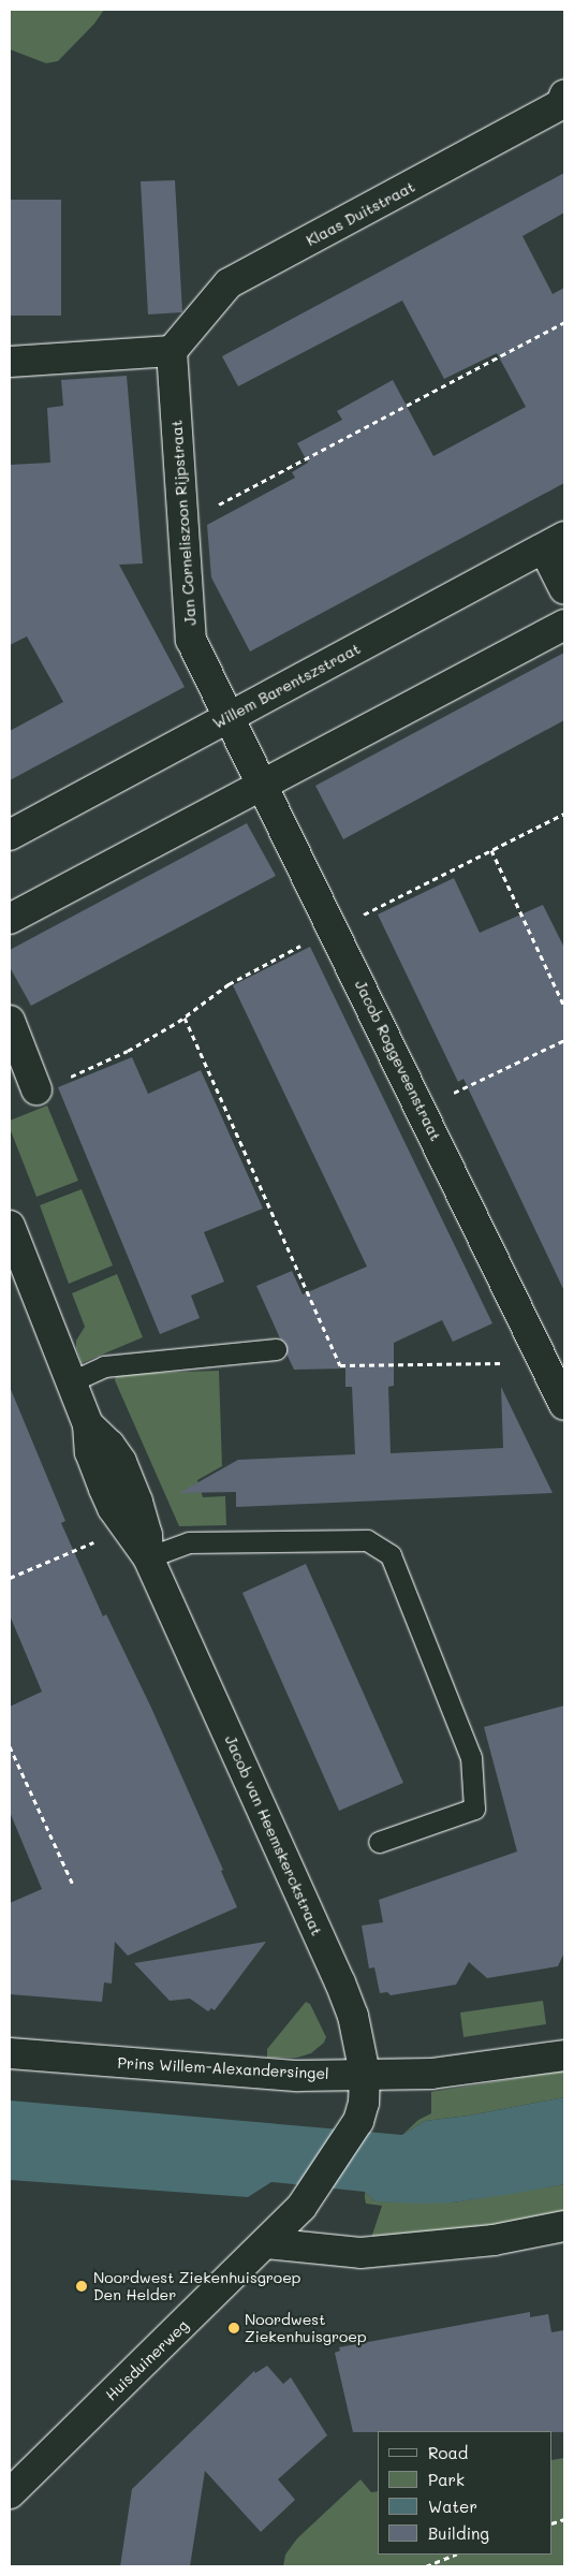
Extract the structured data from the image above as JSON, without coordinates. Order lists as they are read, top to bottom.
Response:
{
  "streets": {
    "street": [
      "Klaas Duitstraat",
      "Jan Corneliszoon Rijpstraat",
      "Willem Barentszstraat",
      "Jacob Roggeveenstraat",
      "Jacob van Heemskerckstraat",
      "Prins Willem-Alexandersingel",
      "Huisduinerweg"
    ]
  },
  "crossings": [
    ["Klaas Duitstraat", "Jan Corneliszoon Rijpstraat"],
    ["Jan Corneliszoon Rijpstraat", "Willem Barentszstraat"],
    ["Jan Corneliszoon Rijpstraat", "Jacob Roggeveenstraat"],
    ["Willem Barentszstraat", "Jacob Roggeveenstraat"],
    ["Jacob van Heemskerckstraat", "Prins Willem-Alexandersingel"],
    ["Jacob van Heemskerckstraat", "Huisduinerweg"]
  ],
  "places": ["Noordwest Ziekenhuisgroep Den Helder", "Noordwest Ziekenhuisgroep"],
  "legend": [
    "Road",
    "Park",
    "Water",
    "Building"
  ]
}
